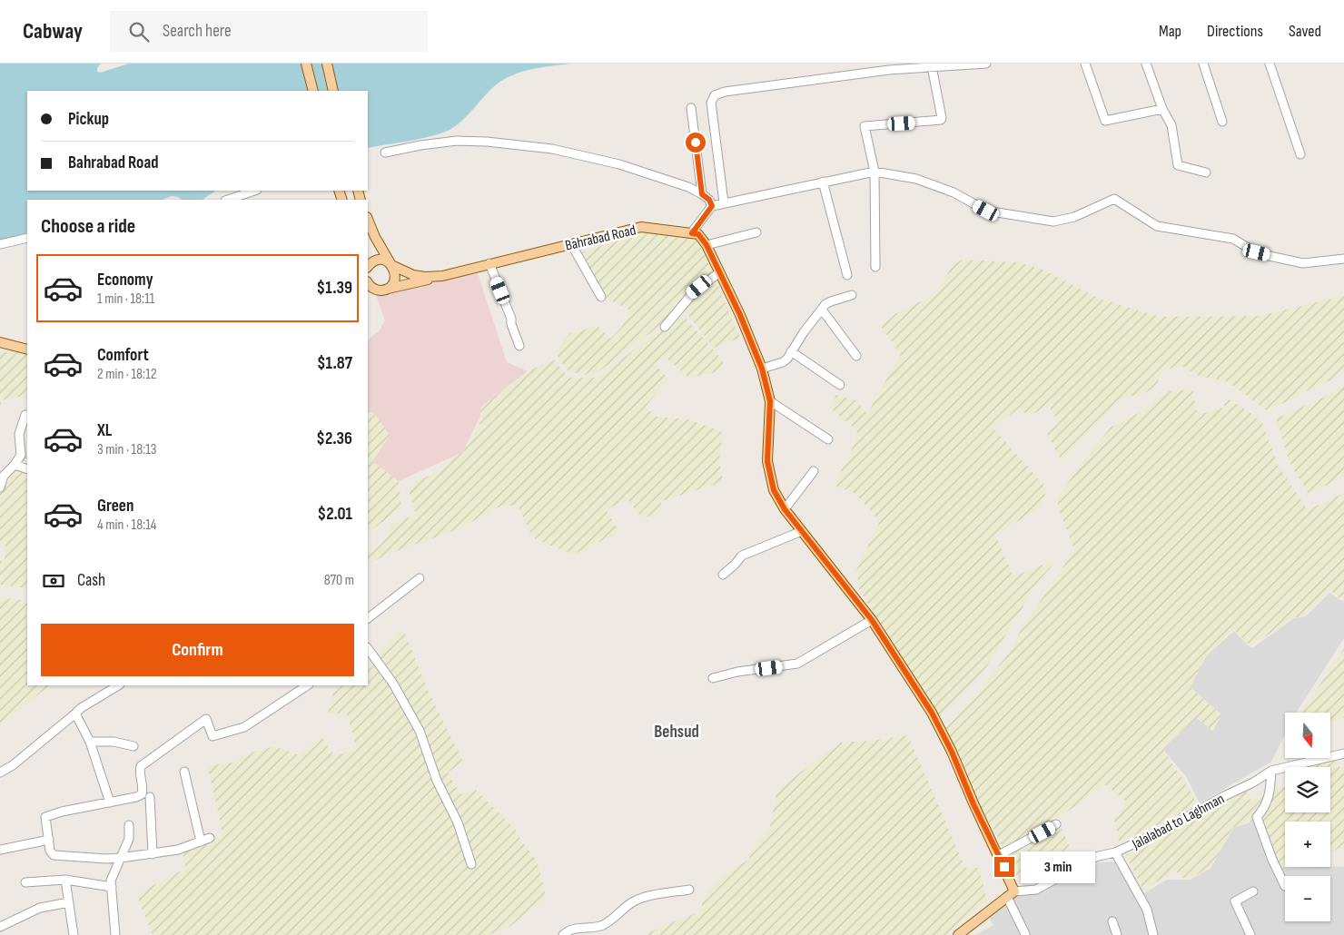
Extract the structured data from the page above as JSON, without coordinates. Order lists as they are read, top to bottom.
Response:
{
  "streets": {
    "main road": ["Bahrabad Road"],
    "street": ["Jalalabad to Laghman"]
  },
  "districts": ["Behsud"],
  "north": "bottom",
  "page": {
    "header": "Cabway",
    "search": "Search here",
    "nav": ["Map", "Directions", "Saved"],
    "banner": ["Pickup", "Bahrabad Road"],
    "heading": "Choose a ride",
    "list": [
      {
        "name": "Economy",
        "note": "1 min · 18:11",
        "value": "$1.39"
      },
      {
        "name": "Comfort",
        "note": "2 min · 18:12",
        "value": "$1.87"
      },
      {
        "name": "XL",
        "note": "3 min · 18:13",
        "value": "$2.36"
      },
      {
        "name": "Green",
        "note": "4 min · 18:14",
        "value": "$2.01"
      }
    ],
    "pay": ["Cash", "870 m"],
    "buttons": "Confirm",
    "map_buttons": ["+", "−"],
    "bubble": "3 min"
  }
}
